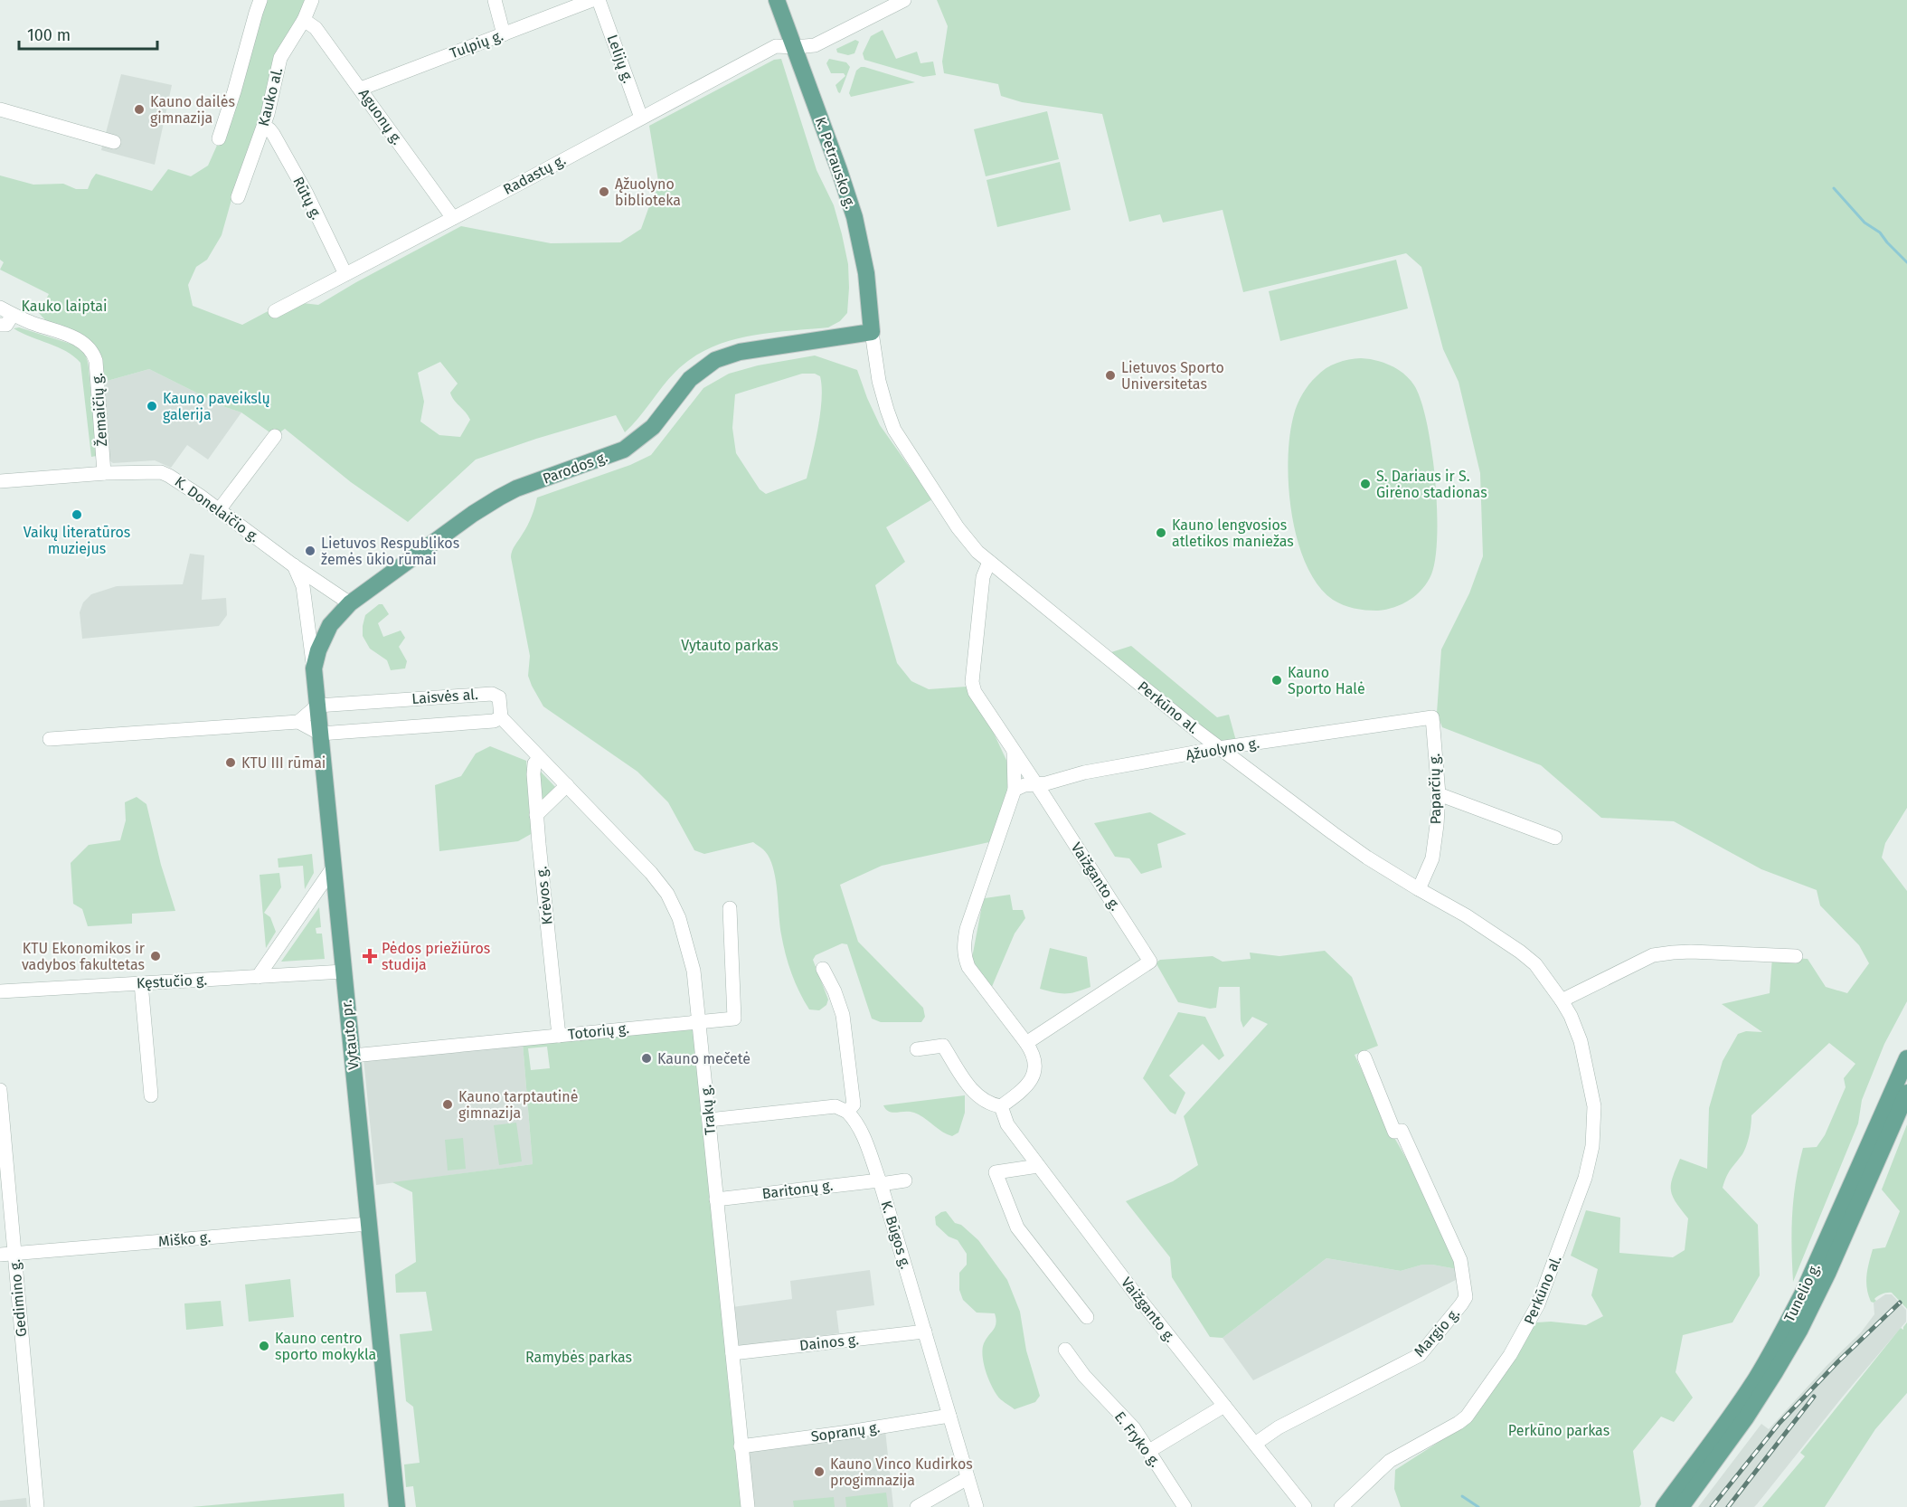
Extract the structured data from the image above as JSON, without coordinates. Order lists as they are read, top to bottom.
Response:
{
  "streets": {
    "main road": [
      "K. Petrausko g.",
      "Parodos g.",
      "Vytauto pr.",
      "Tunelio g."
    ],
    "street": [
      "Tulpių g.",
      "Lelijų g.",
      "Kauko al.",
      "Aguonų g.",
      "Radastų g.",
      "Rūtų g.",
      "Žemaičių g.",
      "K. Donelaičio g.",
      "Laisvės al.",
      "Perkūno al.",
      "Ąžuolyno g.",
      "Paparčių g.",
      "Vaižganto g.",
      "Krėvos g.",
      "Kęstučio g.",
      "Totorių g.",
      "Trakų g.",
      "Baritonų g.",
      "K. Būgos g.",
      "Miško g.",
      "Gedimino g.",
      "Margio g.",
      "Dainos g.",
      "Sopranų g.",
      "E. Fryko g."
    ]
  },
  "crossings": [
    ["Tulpių g.", "Aguonų g."],
    ["Lelijų g.", "Radastų g."],
    ["Kauko al.", "Aguonų g."],
    ["Kauko al.", "Rūtų g."],
    ["Aguonų g.", "Radastų g."],
    ["K. Petrausko g.", "Radastų g."],
    ["K. Petrausko g.", "Parodos g."],
    ["K. Petrausko g.", "Perkūno al."],
    ["Radastų g.", "Rūtų g."],
    ["Žemaičių g.", "K. Donelaičio g."],
    ["Parodos g.", "K. Donelaičio g."],
    ["Parodos g.", "Perkūno al."],
    ["Parodos g.", "Vytauto pr."],
    ["K. Donelaičio g.", "Vytauto pr."],
    ["Laisvės al.", "Vytauto pr."],
    ["Laisvės al.", "Trakų g."],
    ["Perkūno al.", "Ąžuolyno g."],
    ["Perkūno al.", "Paparčių g."],
    ["Perkūno al.", "Vaižganto g."],
    ["Ąžuolyno g.", "Paparčių g."],
    ["Ąžuolyno g.", "Vaižganto g."],
    ["Vaižganto g.", "Margio g."],
    ["Krėvos g.", "Totorių g."],
    ["Krėvos g.", "Trakų g."],
    ["Kęstučio g.", "Vytauto pr."],
    ["Totorių g.", "Vytauto pr."],
    ["Totorių g.", "Trakų g."],
    ["Vytauto pr.", "Miško g."],
    ["Trakų g.", "Baritonų g."],
    ["Trakų g.", "Dainos g."],
    ["Trakų g.", "Sopranų g."],
    ["Baritonų g.", "K. Būgos g."],
    ["K. Būgos g.", "Dainos g."],
    ["K. Būgos g.", "Sopranų g."],
    ["Miško g.", "Gedimino g."]
  ],
  "parks": [
    "Kauko laiptai",
    "Vytauto parkas",
    "Ramybės parkas",
    "Perkūno parkas"
  ],
  "places": {
    "other": [
      "Kauno dailės gimnazija",
      "Ąžuolyno biblioteka",
      "Lietuvos Sporto Universitetas",
      "Kauno paveikslų galerija",
      "S. Dariaus ir S. Girėno stadionas",
      "Vaikų literatūros muziejus",
      "Kauno lengvosios atletikos maniežas",
      "Lietuvos Respublikos žemės ūkio rūmai",
      "Kauno Sporto Halė",
      "KTU III rūmai",
      "KTU Ekonomikos ir vadybos fakultetas",
      "Kauno mečetė",
      "Kauno tarptautinė gimnazija",
      "Kauno centro sporto mokykla",
      "Kauno Vinco Kudirkos progimnazija"
    ],
    "health": ["Pėdos priežiūros studija"]
  },
  "scale_bar": "100 m"
}
